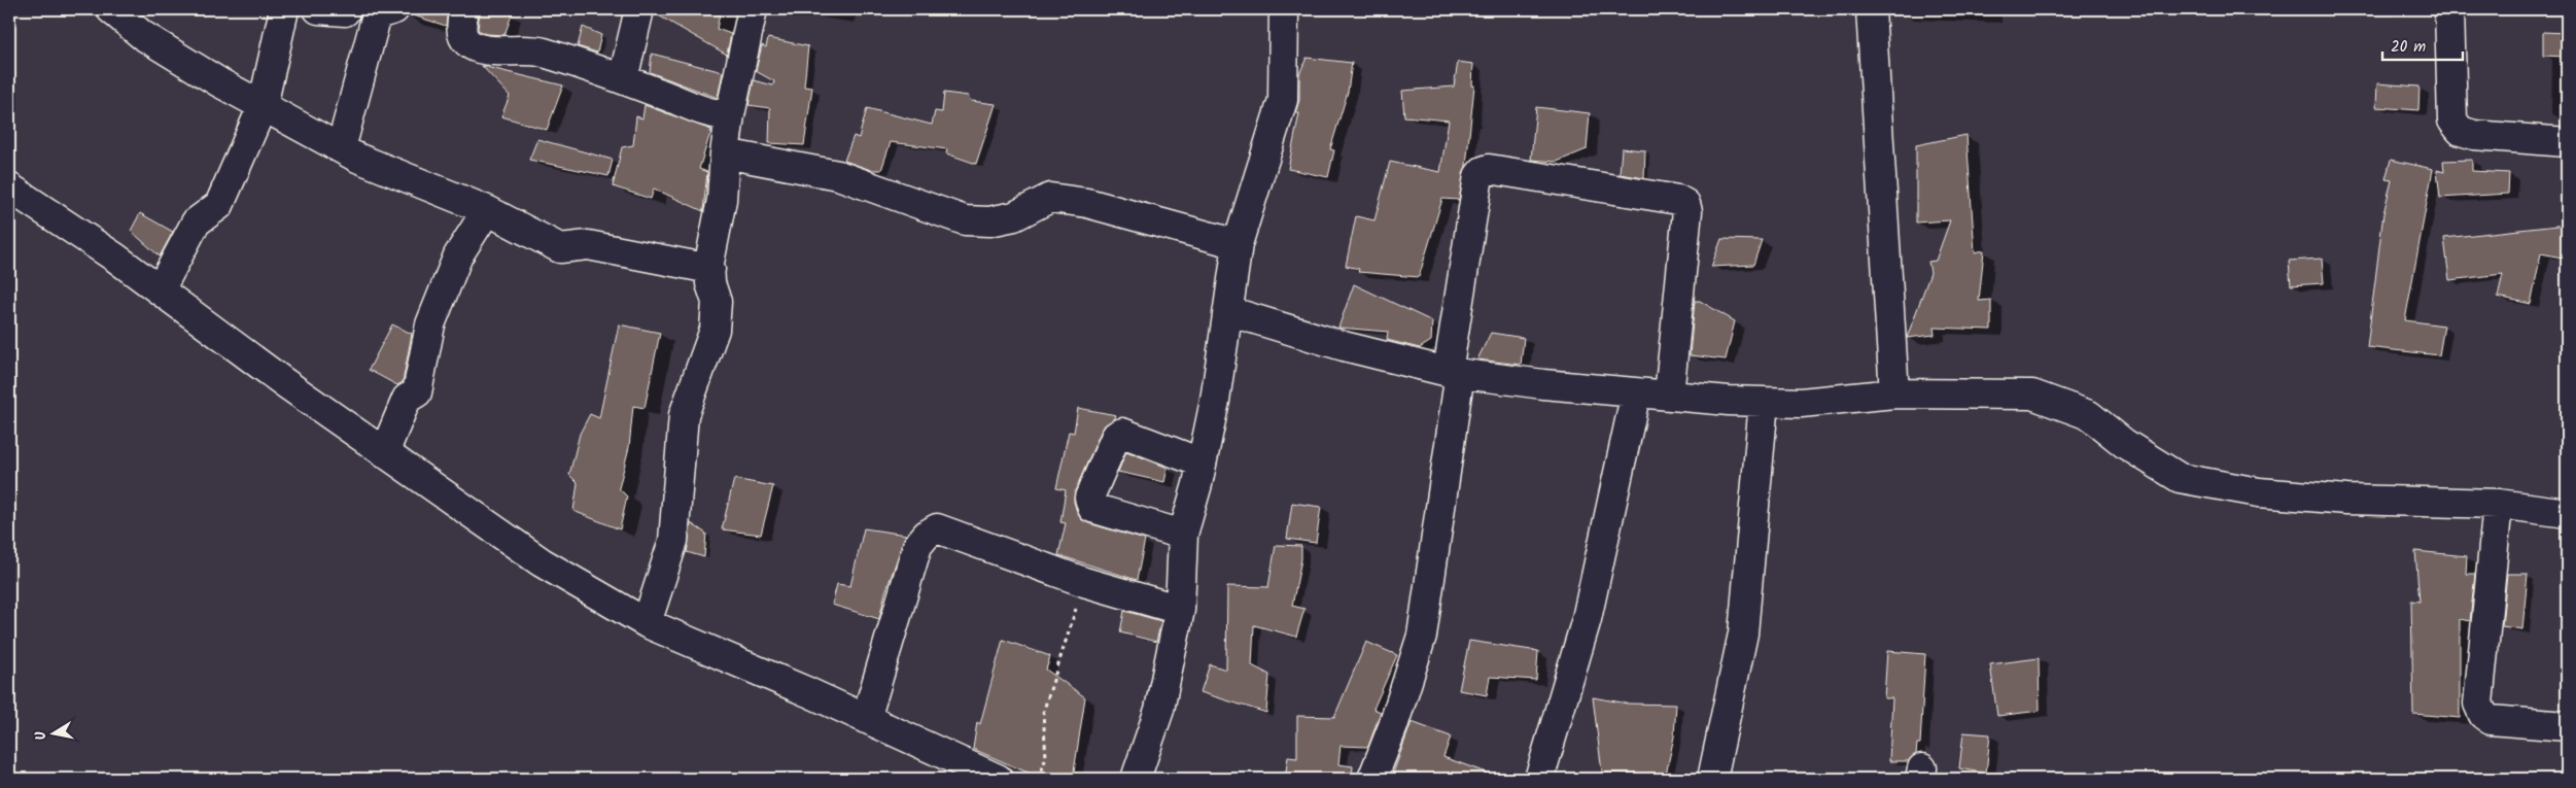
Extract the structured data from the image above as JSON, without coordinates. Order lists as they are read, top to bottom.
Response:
{
  "scale_bar": "20 m",
  "north": "left"
}
